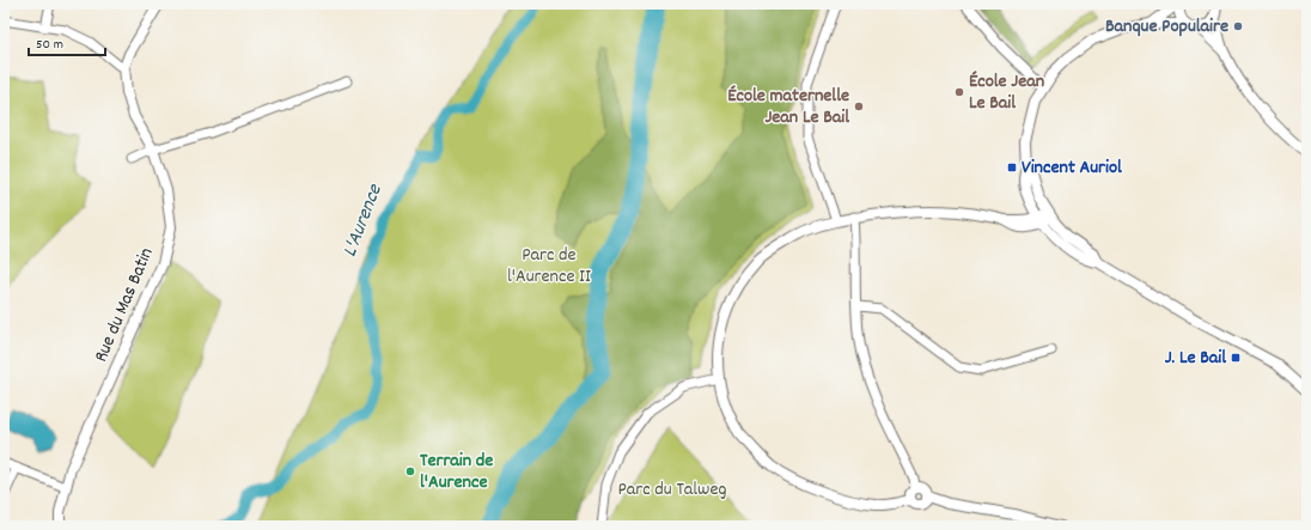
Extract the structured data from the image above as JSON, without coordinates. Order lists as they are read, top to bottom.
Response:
{
  "streets": {
    "street": ["Rue du Mas Batin"]
  },
  "water": ["L'Aurence"],
  "parks": ["Parc de l'Aurence II", "Parc du Talweg"],
  "places": {
    "other": [
      "Banque Populaire",
      "École Jean Le Bail",
      "École maternelle Jean Le Bail",
      "Terrain de l'Aurence"
    ],
    "transit": ["Vincent Auriol", "J. Le Bail"]
  },
  "scale_bar": "50 m"
}
